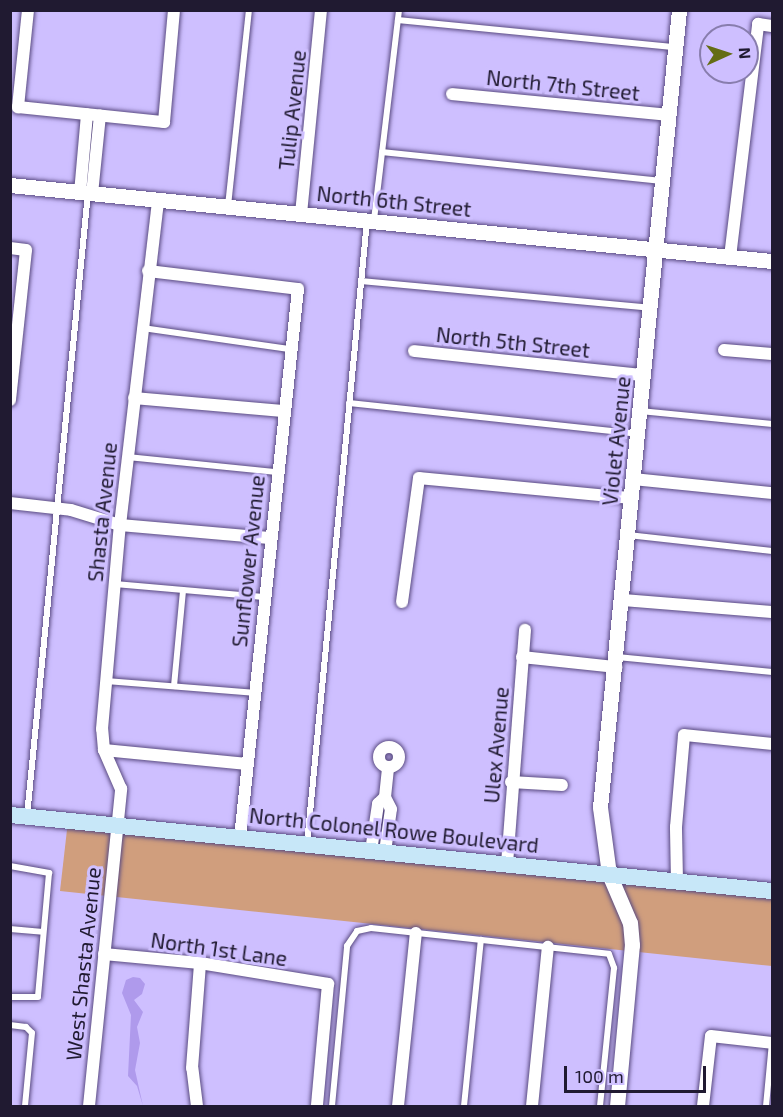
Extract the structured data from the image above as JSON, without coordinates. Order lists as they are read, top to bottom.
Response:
{
  "streets": {
    "main road": ["North Colonel Rowe Boulevard"],
    "street": [
      "North 7th Street",
      "Tulip Avenue",
      "North 6th Street",
      "North 5th Street",
      "Violet Avenue",
      "Shasta Avenue",
      "Sunflower Avenue",
      "Ulex Avenue",
      "North 1st Lane",
      "West Shasta Avenue"
    ]
  },
  "crossings": [
    ["North 7th Street", "Violet Avenue"],
    ["Tulip Avenue", "North 6th Street"],
    ["North 6th Street", "Violet Avenue"],
    ["North 6th Street", "Shasta Avenue"],
    ["North 5th Street", "Violet Avenue"],
    ["Violet Avenue", "North Colonel Rowe Boulevard"],
    ["Shasta Avenue", "Sunflower Avenue"],
    ["Shasta Avenue", "North Colonel Rowe Boulevard"],
    ["Shasta Avenue", "West Shasta Avenue"],
    ["Sunflower Avenue", "North Colonel Rowe Boulevard"],
    ["Ulex Avenue", "North Colonel Rowe Boulevard"],
    ["North Colonel Rowe Boulevard", "West Shasta Avenue"],
    ["North 1st Lane", "West Shasta Avenue"]
  ],
  "scale_bar": "100 m",
  "north": "right"
}
